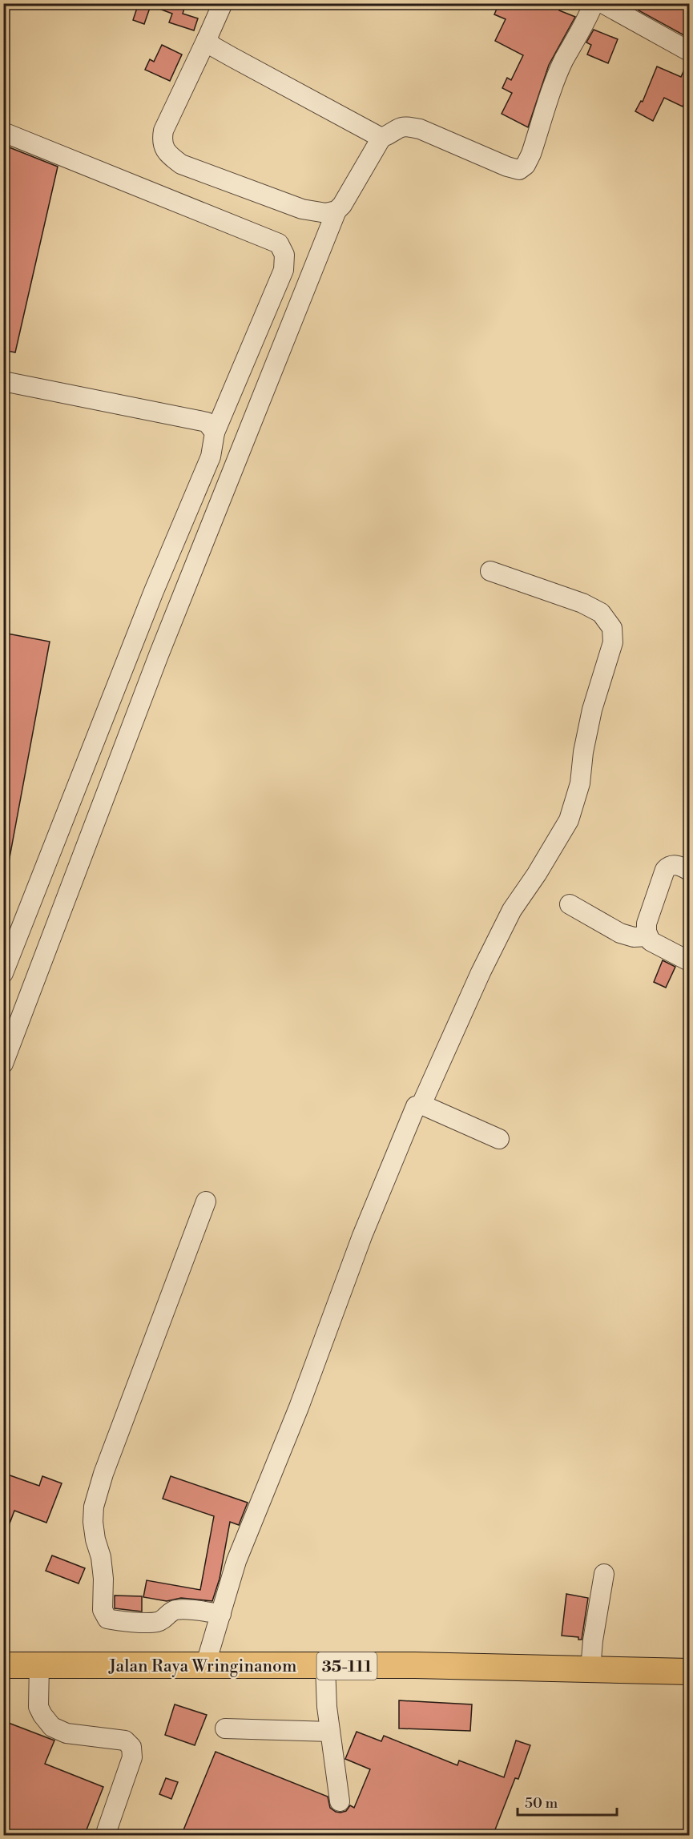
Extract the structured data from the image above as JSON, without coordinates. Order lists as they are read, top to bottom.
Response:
{
  "streets": {
    "main road": ["Jalan Raya Wringinanom", "35-111"]
  },
  "scale_bar": "50 m"
}
